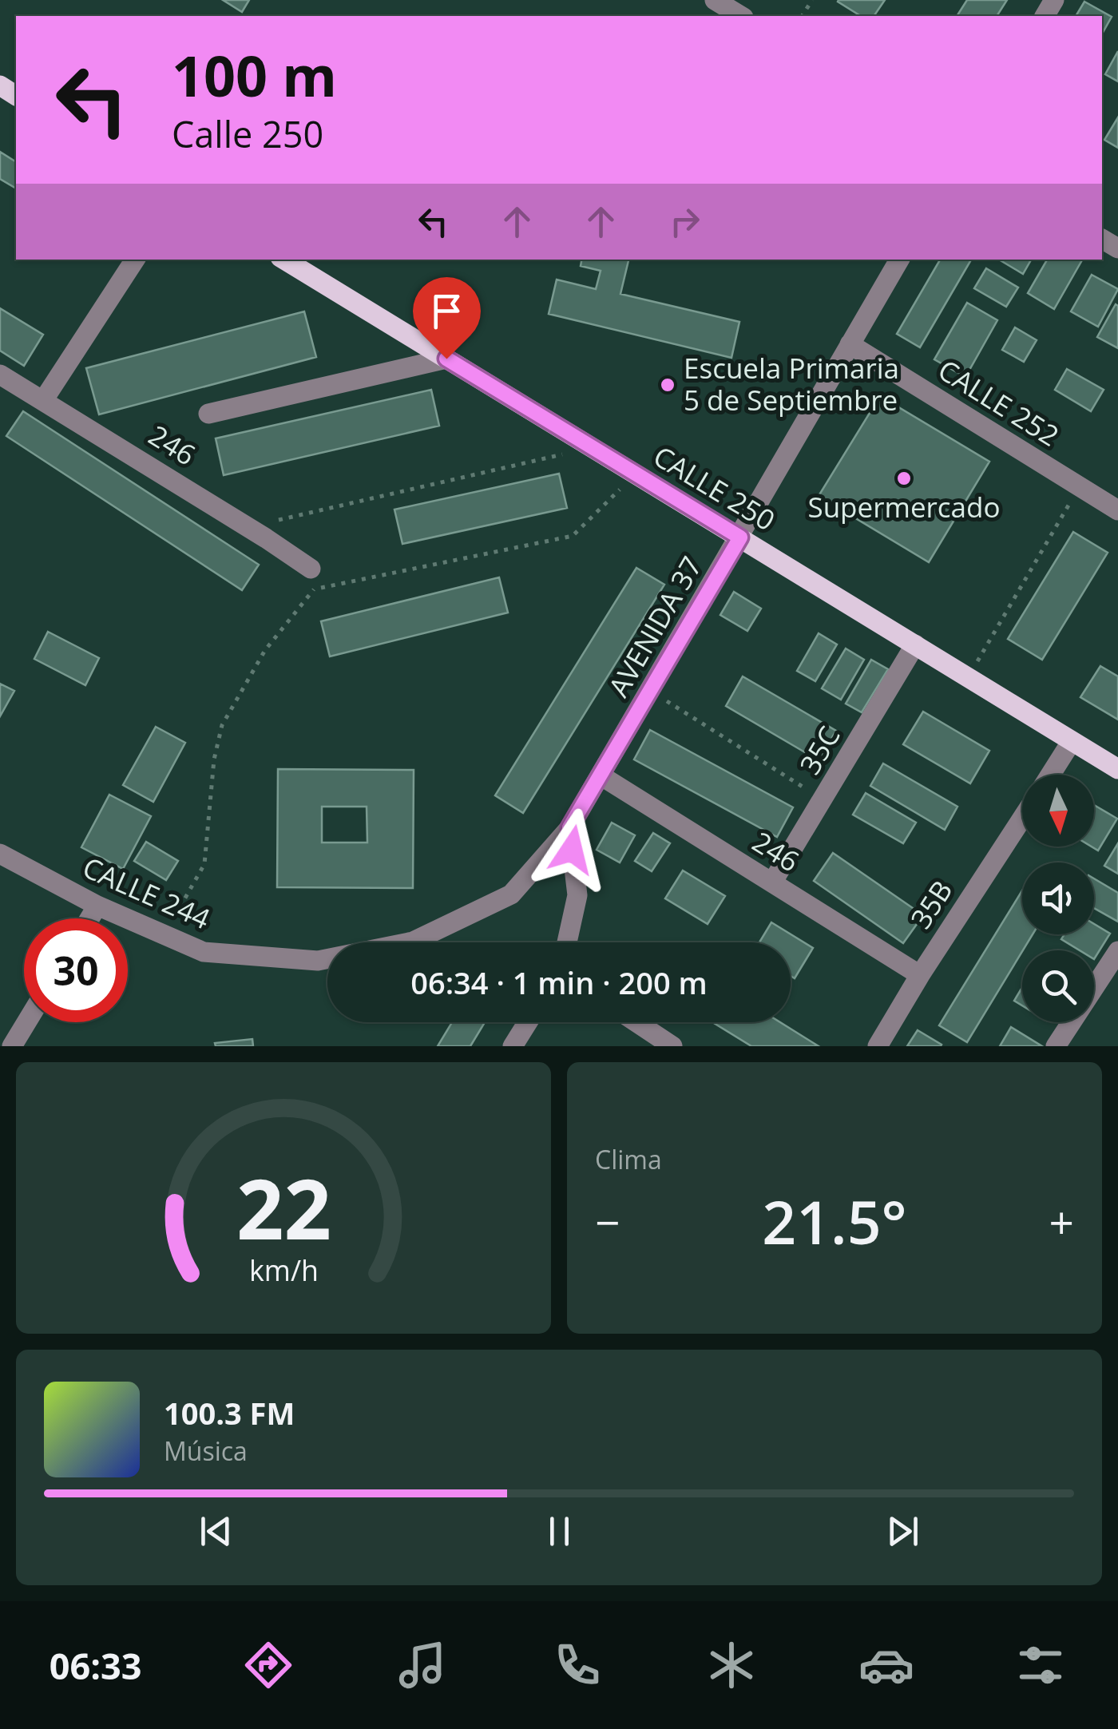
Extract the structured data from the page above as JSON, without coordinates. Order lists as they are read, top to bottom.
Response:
{
  "streets": {
    "main road": ["CALLE 250"],
    "street": [
      "CALLE 252",
      "246",
      "AVENIDA 37",
      "35C",
      "CALLE 244",
      "35B"
    ]
  },
  "crossings": [
    ["CALLE 252", "AVENIDA 37"],
    ["246", "AVENIDA 37"],
    ["246", "35C"],
    ["246", "35B"],
    ["CALLE 250", "AVENIDA 37"],
    ["CALLE 250", "35C"],
    ["AVENIDA 37", "CALLE 244"]
  ],
  "places": ["Escuela Primaria 5 de Septiembre", "Supermercado"],
  "north": "bottom",
  "page": {
    "turn": ["100 m", "Calle 250"],
    "limit": "30",
    "trip": "06:34 · 1 min · 200 m",
    "tile": "Clima",
    "heat": ["−", "21.5°", "+"],
    "song": ["100.3 FM", "Música"],
    "tabs": "06:33",
    "gauge": ["22", "km/h"]
  }
}
